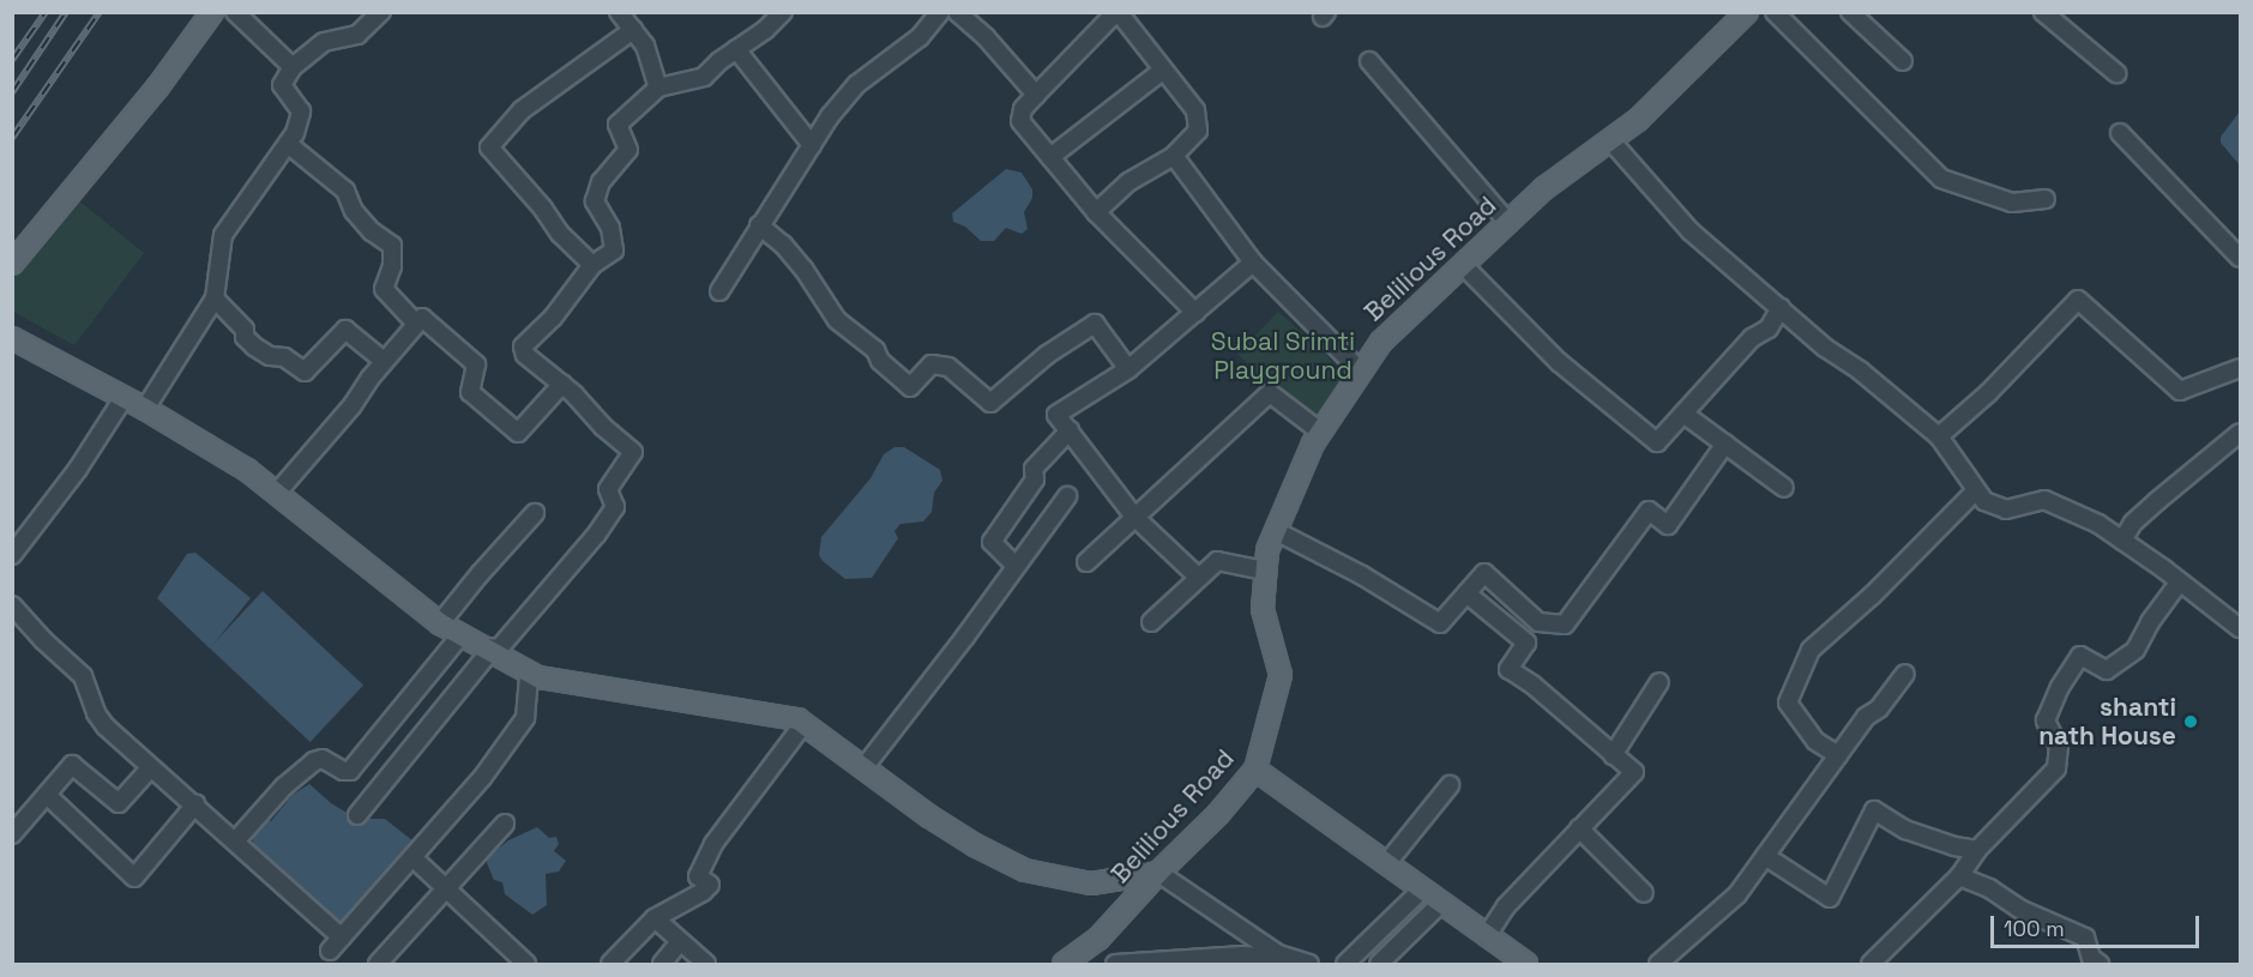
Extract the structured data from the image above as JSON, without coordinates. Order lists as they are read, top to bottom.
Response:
{
  "streets": {
    "main road": ["Belilious Road"]
  },
  "parks": ["Subal Srimti Playground"],
  "places": ["shanti nath House"],
  "scale_bar": "100 m"
}
